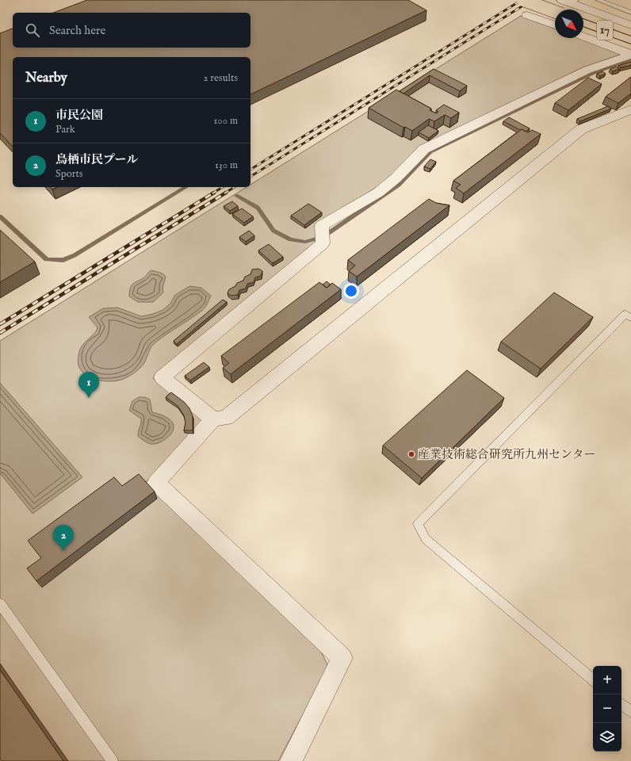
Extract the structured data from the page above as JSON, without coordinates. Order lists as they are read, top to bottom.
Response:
{
  "streets": {
    "main road": ["17"]
  },
  "places": ["産業技術総合研究所九州センター"],
  "north": "bottom right",
  "page": {
    "search": "Search here",
    "heading": ["Nearby", "2 results"],
    "list": [
      {
        "mark": "1",
        "name": "市民公園",
        "note": "Park",
        "value": "100 m"
      },
      {
        "mark": "2",
        "name": "鳥栖市民プール",
        "note": "Sports",
        "value": "130 m"
      }
    ],
    "pins": ["1", "2"],
    "map_buttons": ["+", "−"]
  }
}
